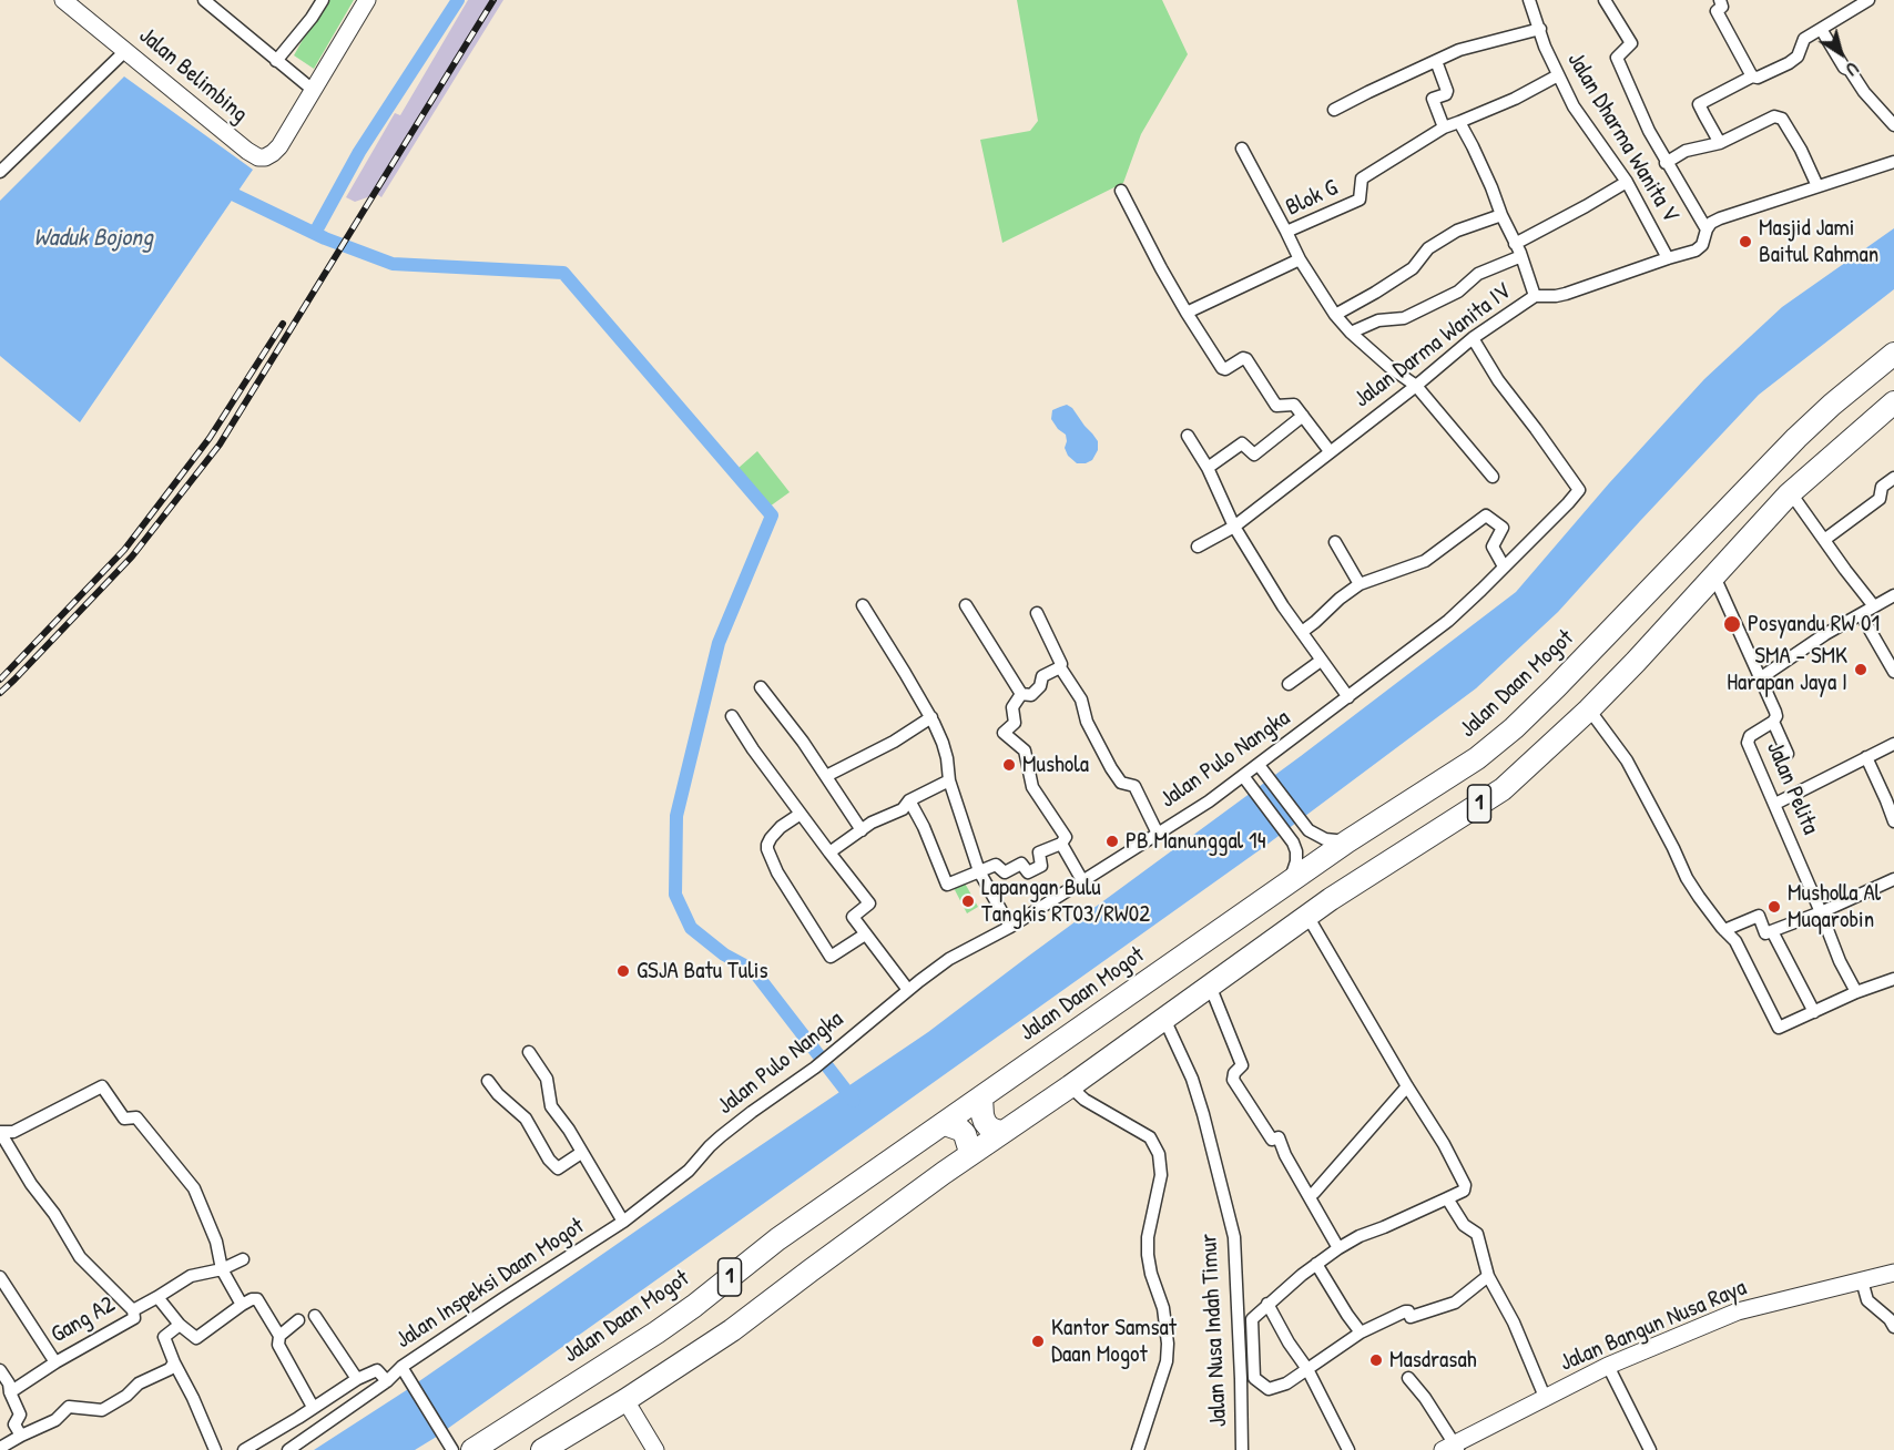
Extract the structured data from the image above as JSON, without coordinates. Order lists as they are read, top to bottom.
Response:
{
  "streets": {
    "highway": ["Jalan Daan Mogot", "1"],
    "street": [
      "Jalan Belimbing",
      "Jalan Dharma Wanita V",
      "Blok G",
      "Jalan Darma Wanita IV",
      "Jalan Pulo Nangka",
      "Jalan Pelita",
      "Jalan Inspeksi Daan Mogot",
      "Gang A2",
      "Jalan Bangun Nusa Raya",
      "Jalan Nusa Indah Timur"
    ]
  },
  "crossings": [
    ["Jalan Dharma Wanita V", "Jalan Darma Wanita IV"],
    ["Blok G", "Jalan Darma Wanita IV"],
    ["Jalan Darma Wanita IV", "Jalan Pulo Nangka"],
    ["Jalan Pulo Nangka", "Jalan Inspeksi Daan Mogot"],
    ["Jalan Pelita", "1"],
    ["1", "Jalan Nusa Indah Timur"]
  ],
  "water": ["Waduk Bojong"],
  "places": [
    "Masjid Jami Baitul Rahman",
    "Posyandu RW 01",
    "SMA - SMK Harapan Jaya I",
    "Mushola",
    "PB Manunggal 14",
    "Lapangan Bulu Tangkis RT03/RW02",
    "Musholla Al Muqarobin",
    "GSJA Batu Tulis",
    "Kantor Samsat Daan Mogot",
    "Masdrasah"
  ],
  "north": "bottom right"
}
